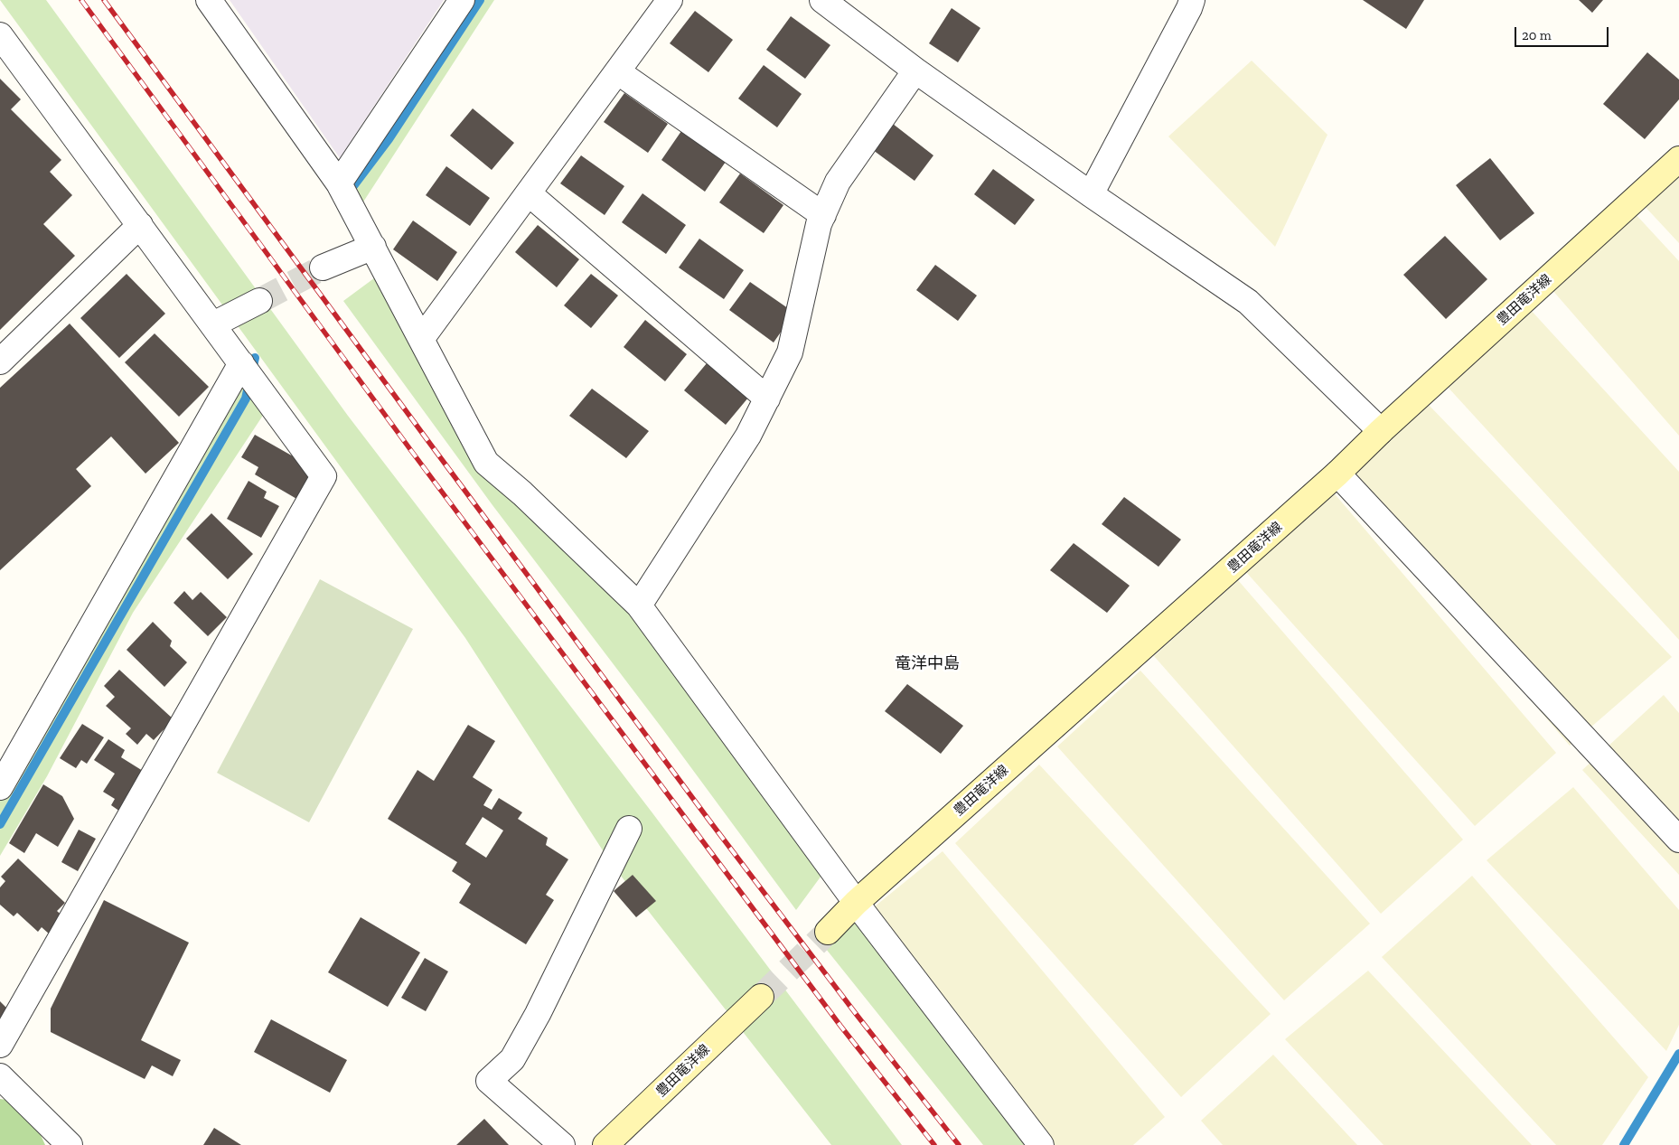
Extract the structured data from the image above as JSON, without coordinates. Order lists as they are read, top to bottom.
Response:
{
  "streets": {
    "main road": ["豊田竜洋線"]
  },
  "districts": ["竜洋中島"],
  "scale_bar": "20 m"
}
